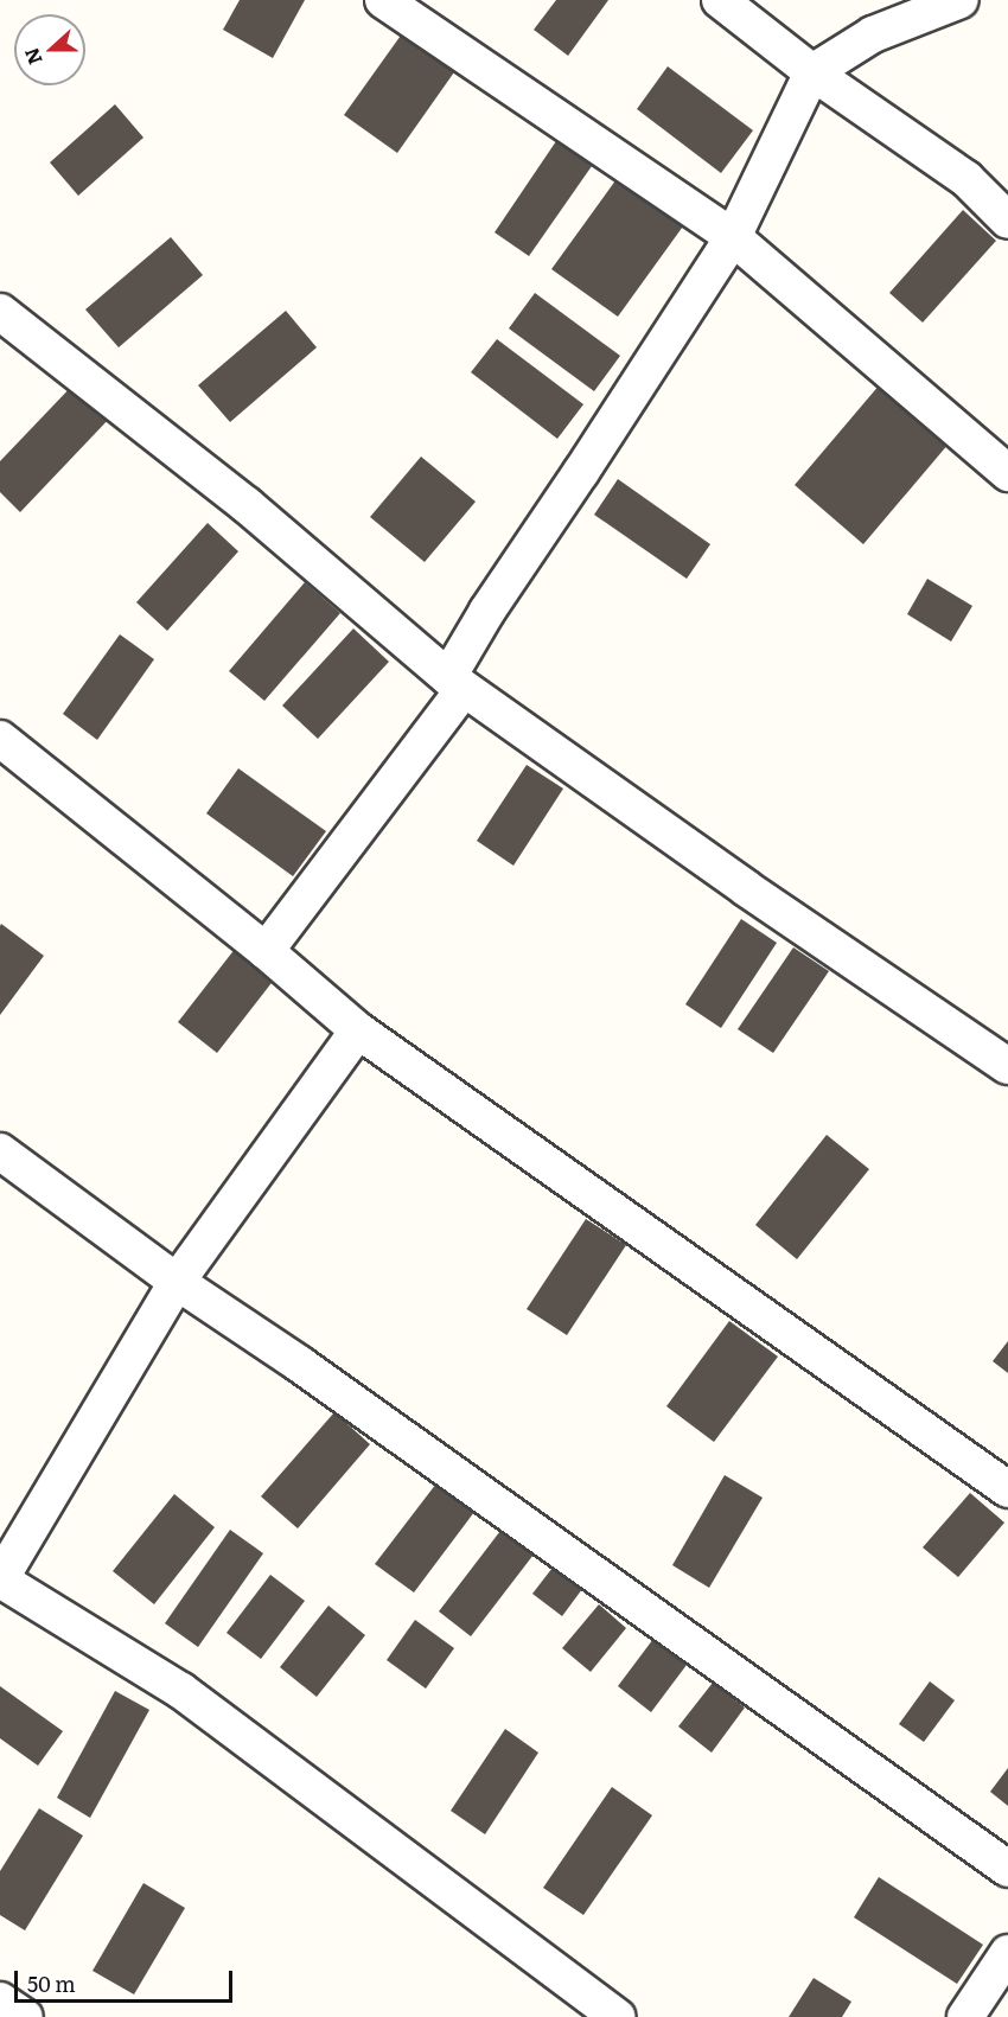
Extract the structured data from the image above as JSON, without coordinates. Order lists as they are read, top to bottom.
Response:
{
  "scale_bar": "50 m",
  "north": "left"
}
